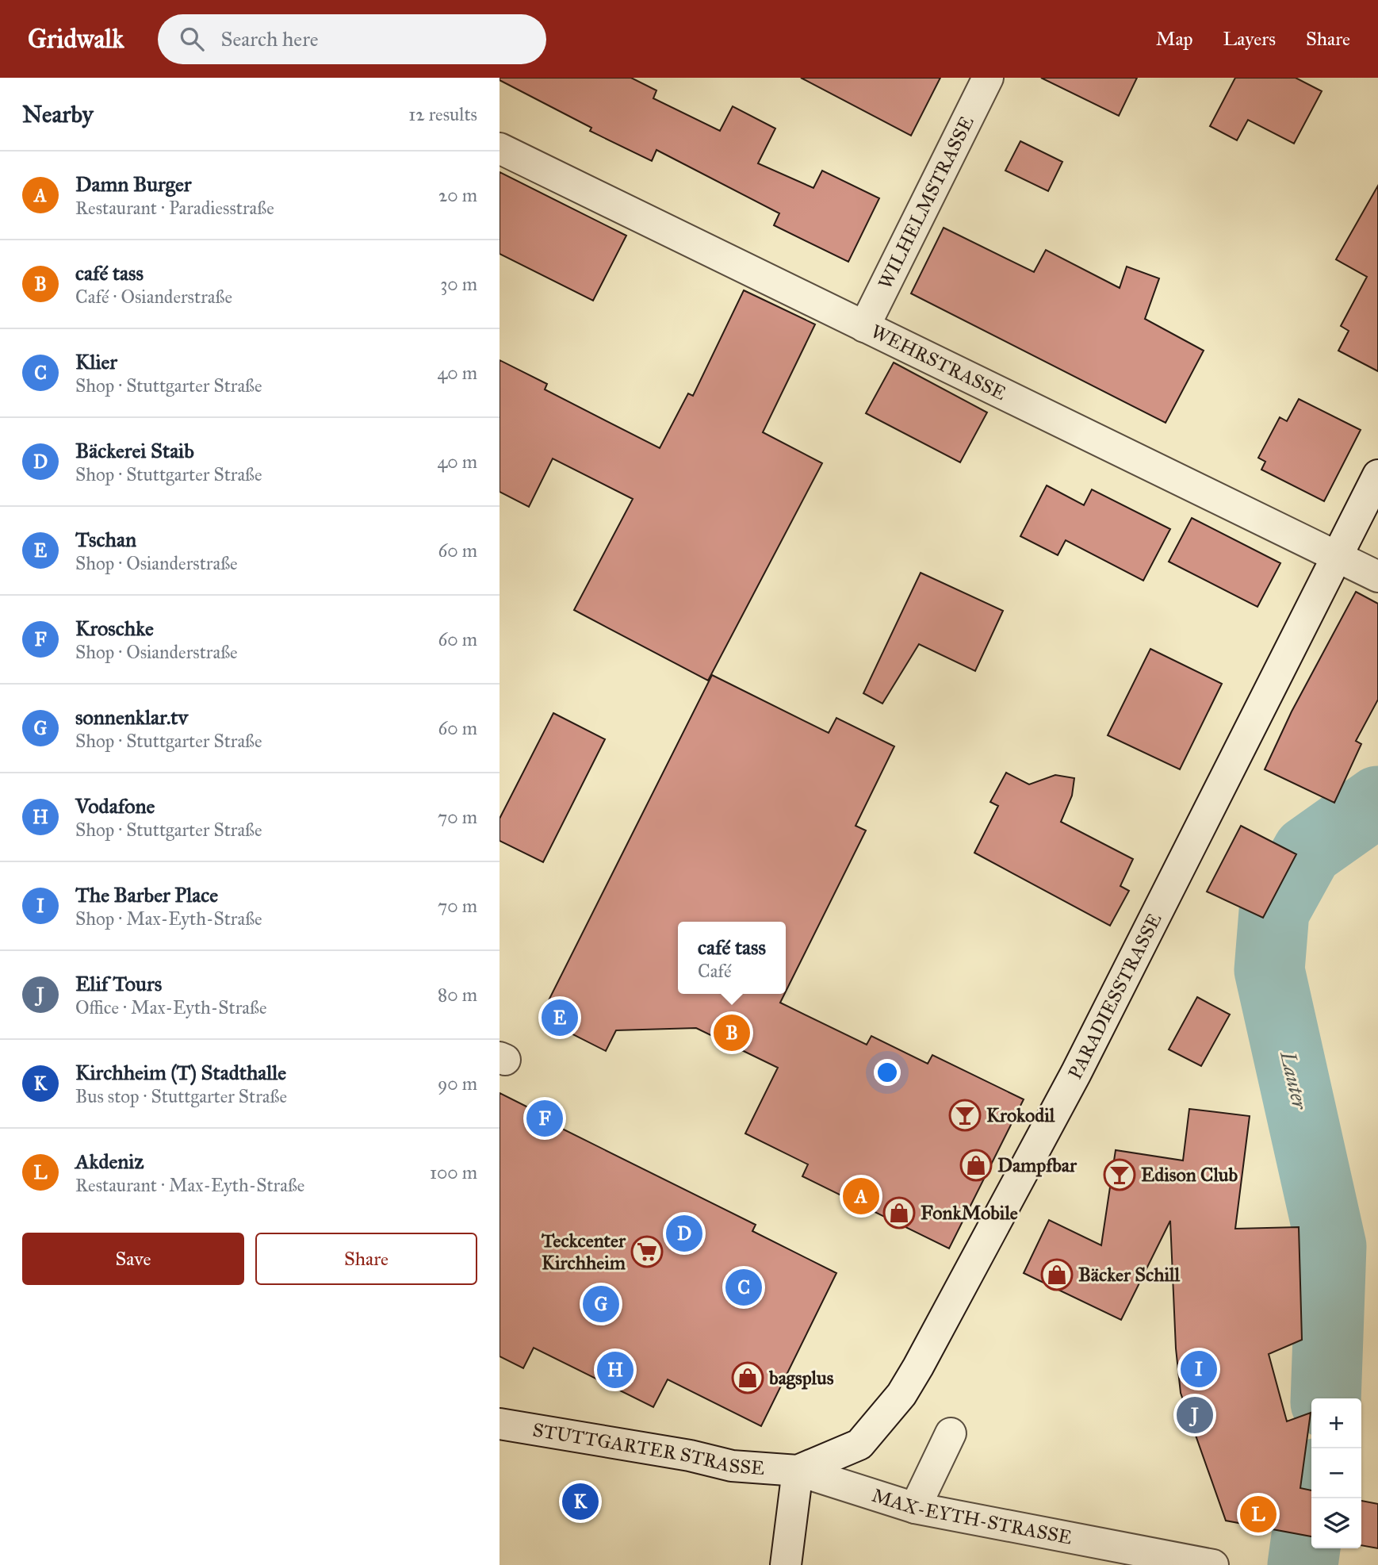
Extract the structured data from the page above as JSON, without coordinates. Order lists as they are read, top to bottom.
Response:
{
  "streets": {
    "street": [
      "WILHELMSTRASSE",
      "WEHRSTRASSE",
      "PARADIESSTRASSE",
      "STUTTGARTER STRASSE",
      "MAX-EYTH-STRASSE"
    ]
  },
  "crossings": [
    ["WILHELMSTRASSE", "WEHRSTRASSE"],
    ["WEHRSTRASSE", "PARADIESSTRASSE"],
    ["PARADIESSTRASSE", "STUTTGARTER STRASSE"],
    ["PARADIESSTRASSE", "MAX-EYTH-STRASSE"],
    ["STUTTGARTER STRASSE", "MAX-EYTH-STRASSE"]
  ],
  "water": ["Lauter"],
  "places": {
    "bar": ["Krokodil", "Edison Club"],
    "shop": [
      "Dampfbar",
      "FonkMobile",
      "Bäcker Schill",
      "bagsplus"
    ],
    "supermarket": ["Teckcenter Kirchheim"]
  },
  "page": {
    "header": "Gridwalk",
    "search": "Search here",
    "nav": ["Map", "Layers", "Share"],
    "heading": ["Nearby", "12 results"],
    "list": [
      {
        "mark": "A",
        "name": "Damn Burger",
        "note": "Restaurant · Paradiesstraße",
        "value": "20 m"
      },
      {
        "mark": "B",
        "name": "café tass",
        "note": "Café · Osianderstraße",
        "value": "30 m"
      },
      {
        "mark": "C",
        "name": "Klier",
        "note": "Shop · Stuttgarter Straße",
        "value": "40 m"
      },
      {
        "mark": "D",
        "name": "Bäckerei Staib",
        "note": "Shop · Stuttgarter Straße",
        "value": "40 m"
      },
      {
        "mark": "E",
        "name": "Tschan",
        "note": "Shop · Osianderstraße",
        "value": "60 m"
      },
      {
        "mark": "F",
        "name": "Kroschke",
        "note": "Shop · Osianderstraße",
        "value": "60 m"
      },
      {
        "mark": "G",
        "name": "sonnenklar.tv",
        "note": "Shop · Stuttgarter Straße",
        "value": "60 m"
      },
      {
        "mark": "H",
        "name": "Vodafone",
        "note": "Shop · Stuttgarter Straße",
        "value": "70 m"
      },
      {
        "mark": "I",
        "name": "The Barber Place",
        "note": "Shop · Max-Eyth-Straße",
        "value": "70 m"
      },
      {
        "mark": "J",
        "name": "Elif Tours",
        "note": "Office · Max-Eyth-Straße",
        "value": "80 m"
      },
      {
        "mark": "K",
        "name": "Kirchheim (T) Stadthalle",
        "note": "Bus stop · Stuttgarter Straße",
        "value": "90 m"
      },
      {
        "mark": "L",
        "name": "Akdeniz",
        "note": "Restaurant · Max-Eyth-Straße",
        "value": "100 m"
      }
    ],
    "popup": ["café tass", "Café"],
    "pins": [
      "E",
      "B",
      "F",
      "A",
      "D",
      "C",
      "G",
      "I",
      "H",
      "J",
      "K",
      "L"
    ],
    "buttons": ["Save", "Share"],
    "map_buttons": ["+", "−"]
  }
}
